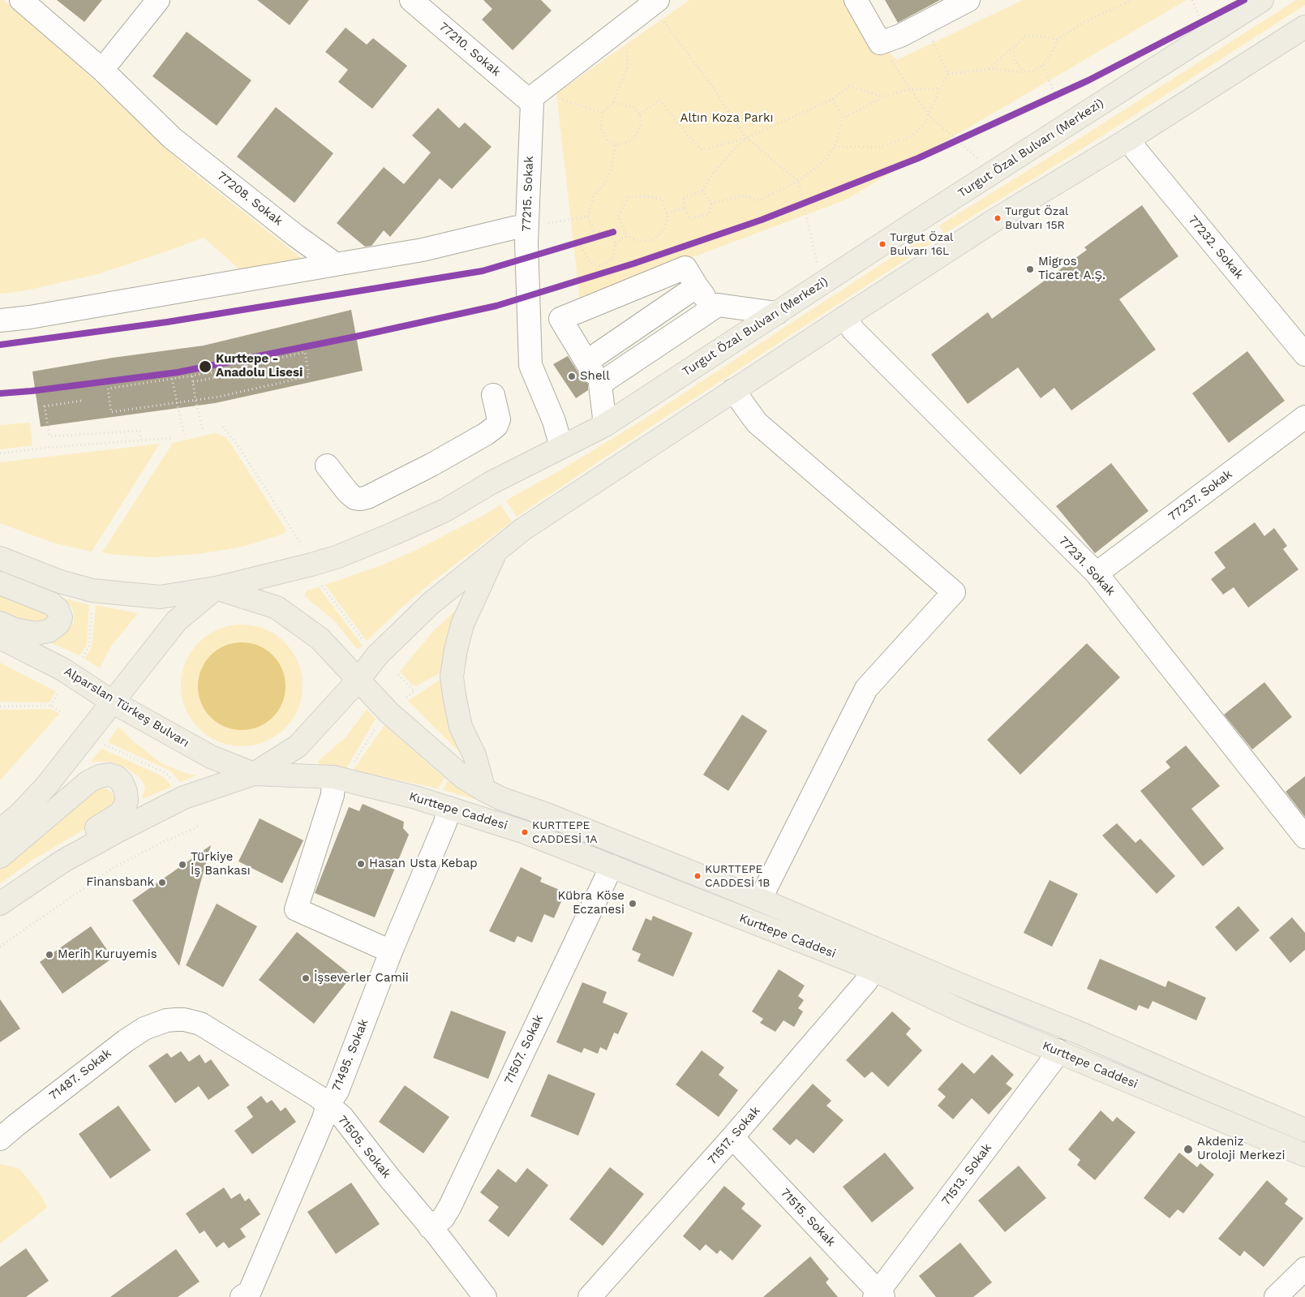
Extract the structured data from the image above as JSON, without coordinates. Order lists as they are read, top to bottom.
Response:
{
  "streets": {
    "main road": ["Turgut Özal Bulvarı (Merkezi)", "Alparslan Türkeş Bulvarı", "Kurttepe Caddesi"],
    "street": [
      "77210. Sokak",
      "77215. Sokak",
      "77208. Sokak",
      "77232. Sokak",
      "77237. Sokak",
      "77231. Sokak",
      "71507. Sokak",
      "71495. Sokak",
      "71487. Sokak",
      "71517. Sokak",
      "71505. Sokak",
      "71513. Sokak",
      "71515. Sokak"
    ]
  },
  "crossings": [
    ["77210. Sokak", "77215. Sokak"],
    ["Turgut Özal Bulvarı (Merkezi)", "77215. Sokak"],
    ["Turgut Özal Bulvarı (Merkezi)", "Kurttepe Caddesi"],
    ["77237. Sokak", "77231. Sokak"],
    ["Alparslan Türkeş Bulvarı", "Kurttepe Caddesi"],
    ["Kurttepe Caddesi", "71507. Sokak"],
    ["Kurttepe Caddesi", "71495. Sokak"],
    ["Kurttepe Caddesi", "71517. Sokak"],
    ["Kurttepe Caddesi", "71513. Sokak"],
    ["71507. Sokak", "71505. Sokak"],
    ["71495. Sokak", "71505. Sokak"],
    ["71487. Sokak", "71505. Sokak"],
    ["71517. Sokak", "71515. Sokak"],
    ["71513. Sokak", "71515. Sokak"]
  ],
  "parks": ["Altın Koza Parkı"],
  "places": [
    "Turgut Özal Bulvarı 15R",
    "Turgut Özal Bulvarı 16L",
    "Migros Ticaret A.Ş.",
    "Kurttepe - Anadolu Lisesi",
    "Shell",
    "KURTTEPE CADDESİ 1A",
    "Hasan Usta Kebap",
    "Türkiye İş Bankası",
    "KURTTEPE CADDESİ 1B",
    "Finansbank",
    "Kübra Köse Eczanesi",
    "Merih Kuruyemis",
    "İşseverler Camii",
    "Akdeniz Uroloji Merkezi"
  ]
}
